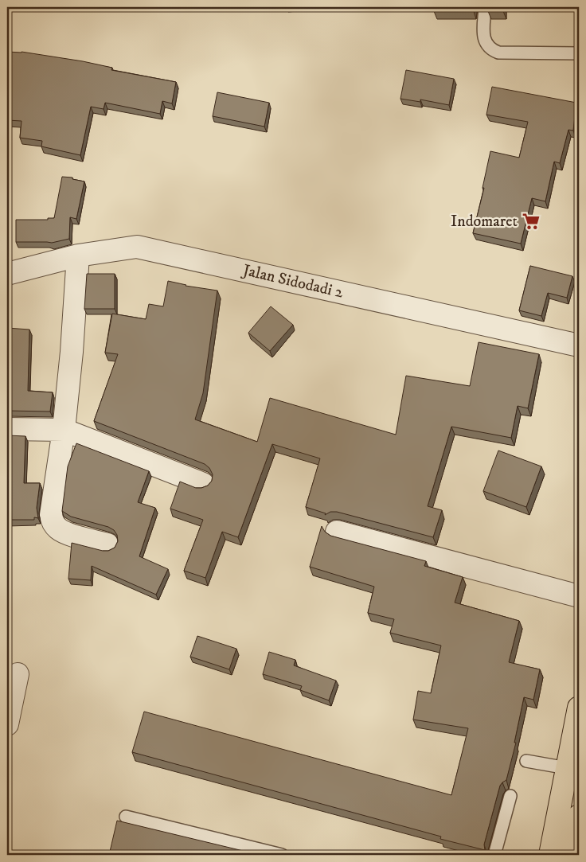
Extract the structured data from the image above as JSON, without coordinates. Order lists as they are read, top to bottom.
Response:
{
  "streets": {
    "street": ["Jalan Sidodadi 2"]
  },
  "places": {
    "supermarket": ["Indomaret"]
  }
}
